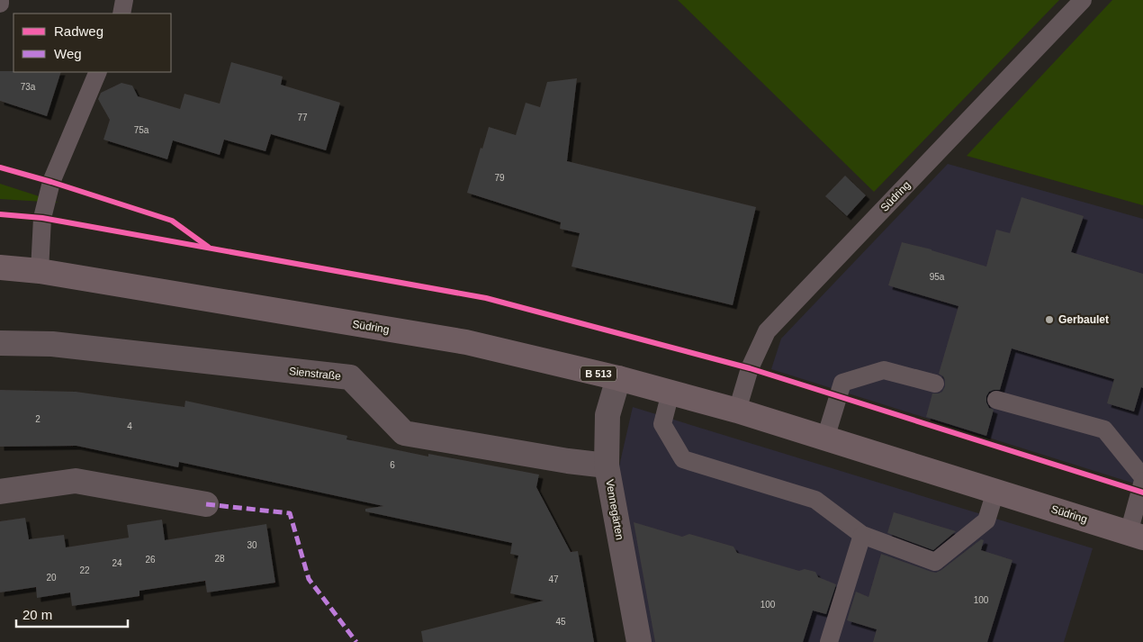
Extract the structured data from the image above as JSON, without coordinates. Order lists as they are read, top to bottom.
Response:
{
  "streets": {
    "main road": ["Südring", "B 513"],
    "street": ["Sienstraße", "Vennegärten"]
  },
  "crossings": [
    ["Südring", "Vennegärten"],
    ["Sienstraße", "Vennegärten"]
  ],
  "places": ["Gerbaulet"],
  "house_numbers": [
    "73a",
    "77",
    "75a",
    "79",
    "95a",
    "2",
    "4",
    "6",
    "30",
    "28",
    "26",
    "24",
    "22",
    "20",
    "47",
    "100",
    "100",
    "45"
  ],
  "legend": ["Radweg", "Weg"],
  "scale_bar": "20 m"
}
